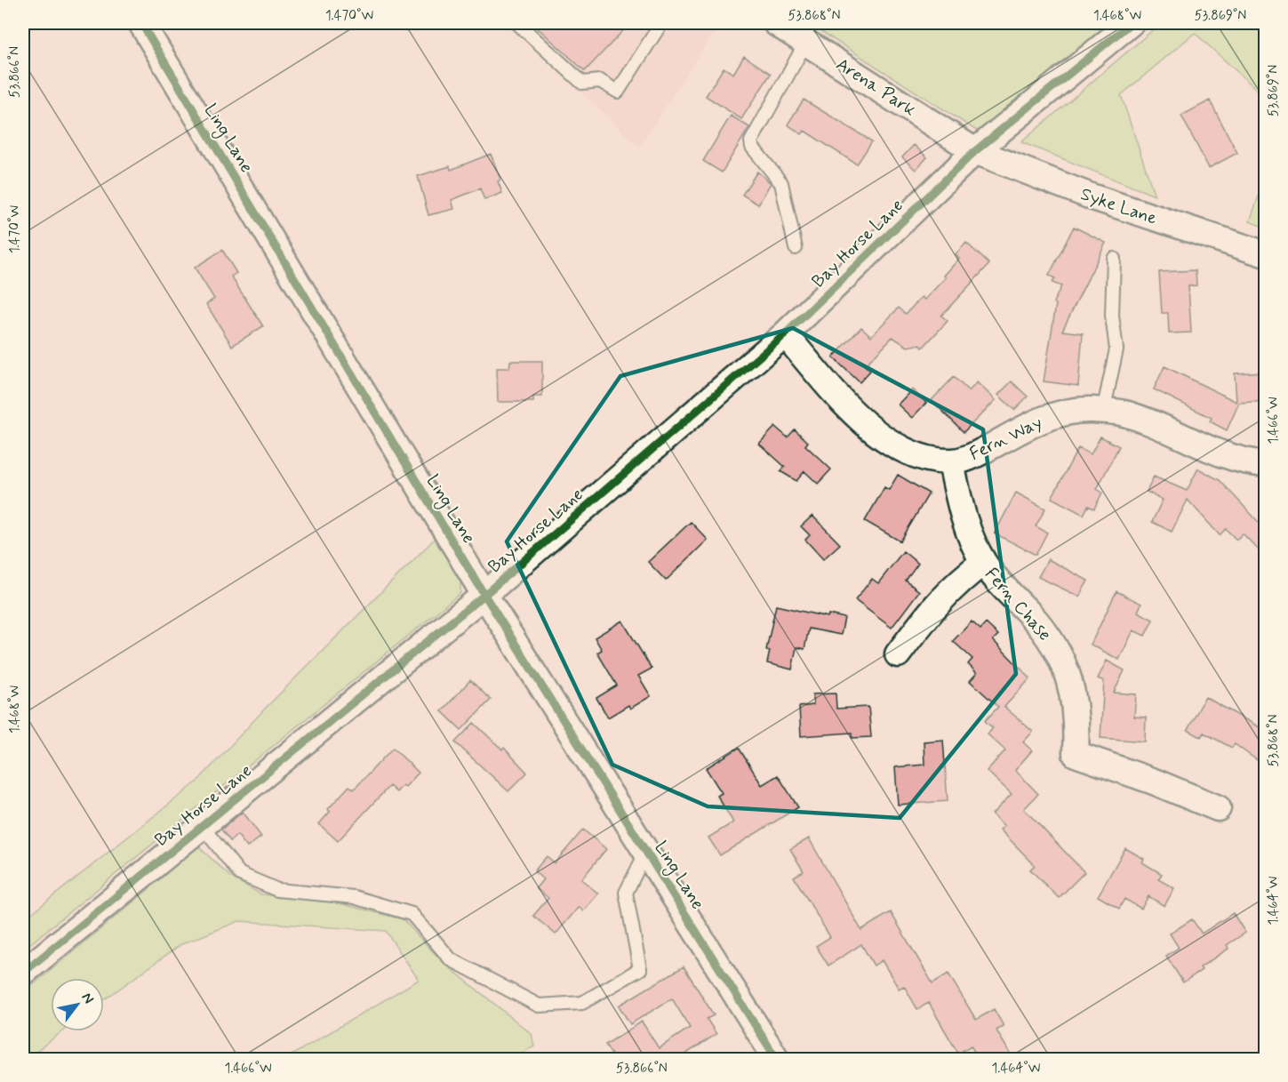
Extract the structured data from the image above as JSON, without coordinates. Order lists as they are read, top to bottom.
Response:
{
  "streets": {
    "street": [
      "Arena Park",
      "Ling Lane",
      "Syke Lane",
      "Bay Horse Lane",
      "Fern Way",
      "Fern Chase"
    ]
  },
  "crossings": [
    ["Arena Park", "Syke Lane"],
    ["Arena Park", "Bay Horse Lane"],
    ["Ling Lane", "Bay Horse Lane"],
    ["Syke Lane", "Bay Horse Lane"],
    ["Bay Horse Lane", "Fern Way"],
    ["Fern Way", "Fern Chase"]
  ],
  "north": "top right",
  "coordinates": [
    "1.470°W",
    "53.868°N",
    "1.468°W",
    "53.869°N",
    "53.866°N",
    "1.466°W",
    "1.464°W"
  ]
}
